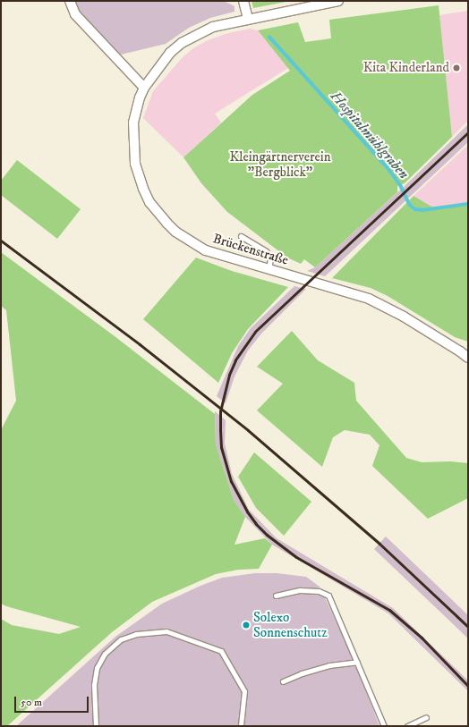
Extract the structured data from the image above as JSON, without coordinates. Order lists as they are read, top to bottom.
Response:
{
  "streets": {
    "street": ["Brückenstraße"]
  },
  "water": ["Hospitalmühlgraben"],
  "parks": ["Kleingärtnerverein \"Bergblick\""],
  "places": ["Kita Kinderland", "Solexo Sonnenschutz"],
  "scale_bar": "50 m"
}
